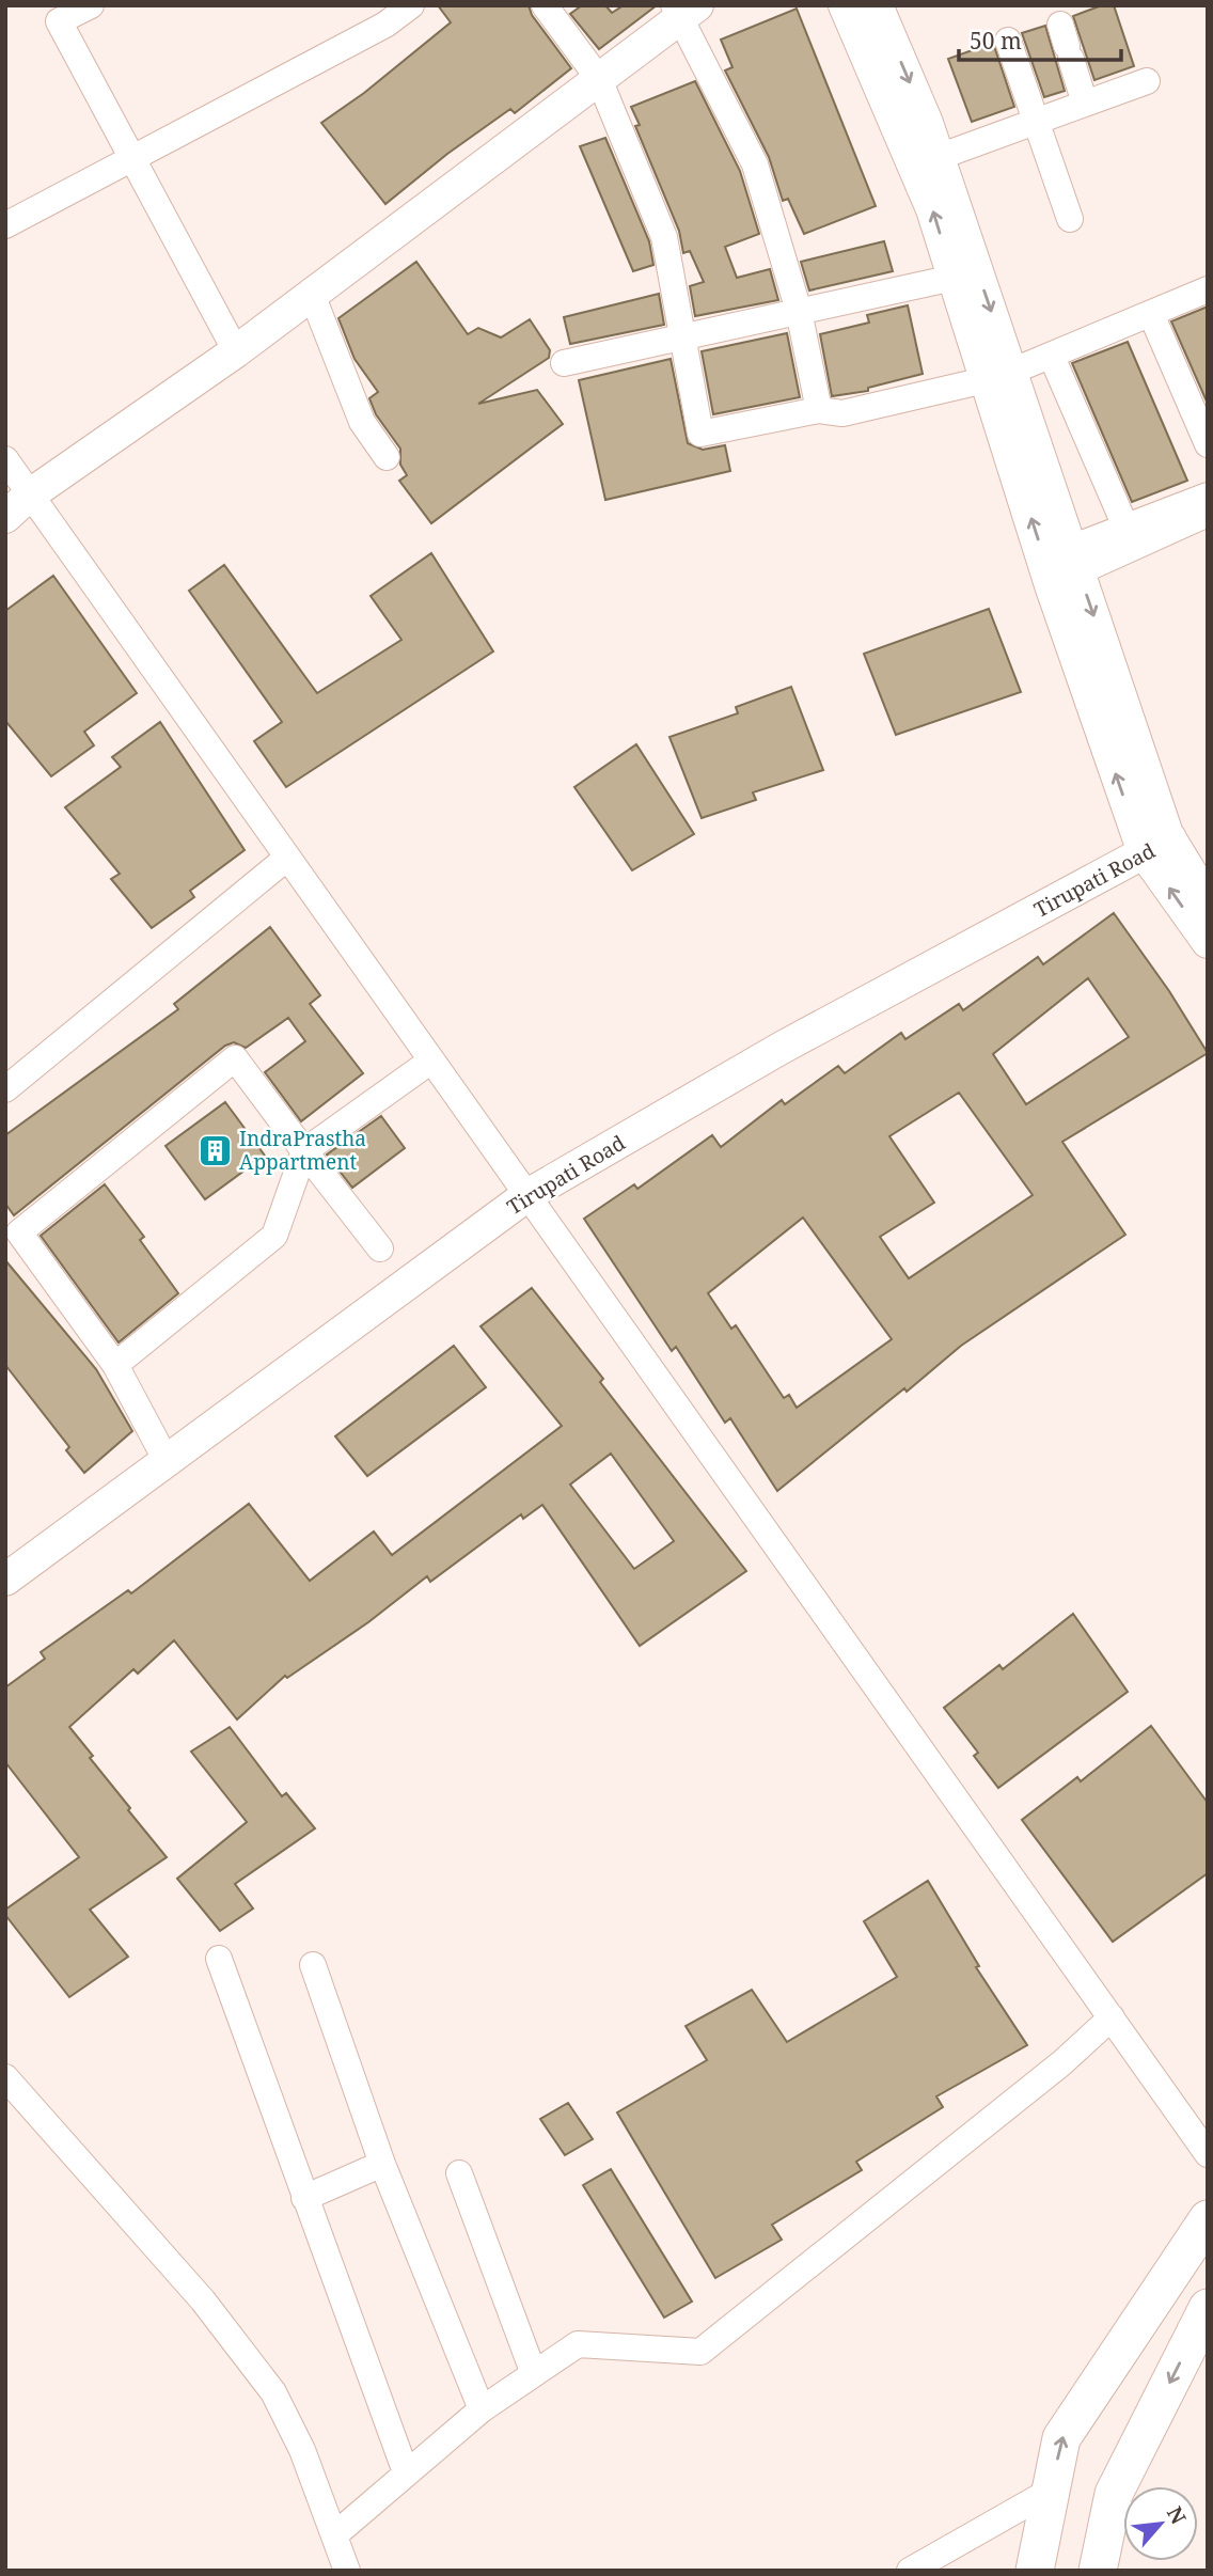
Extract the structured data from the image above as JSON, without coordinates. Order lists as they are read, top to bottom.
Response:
{
  "streets": {
    "street": ["Tirupati Road"]
  },
  "places": {
    "building": ["IndraPrastha Appartment"]
  },
  "scale_bar": "50 m",
  "north": "top right"
}
